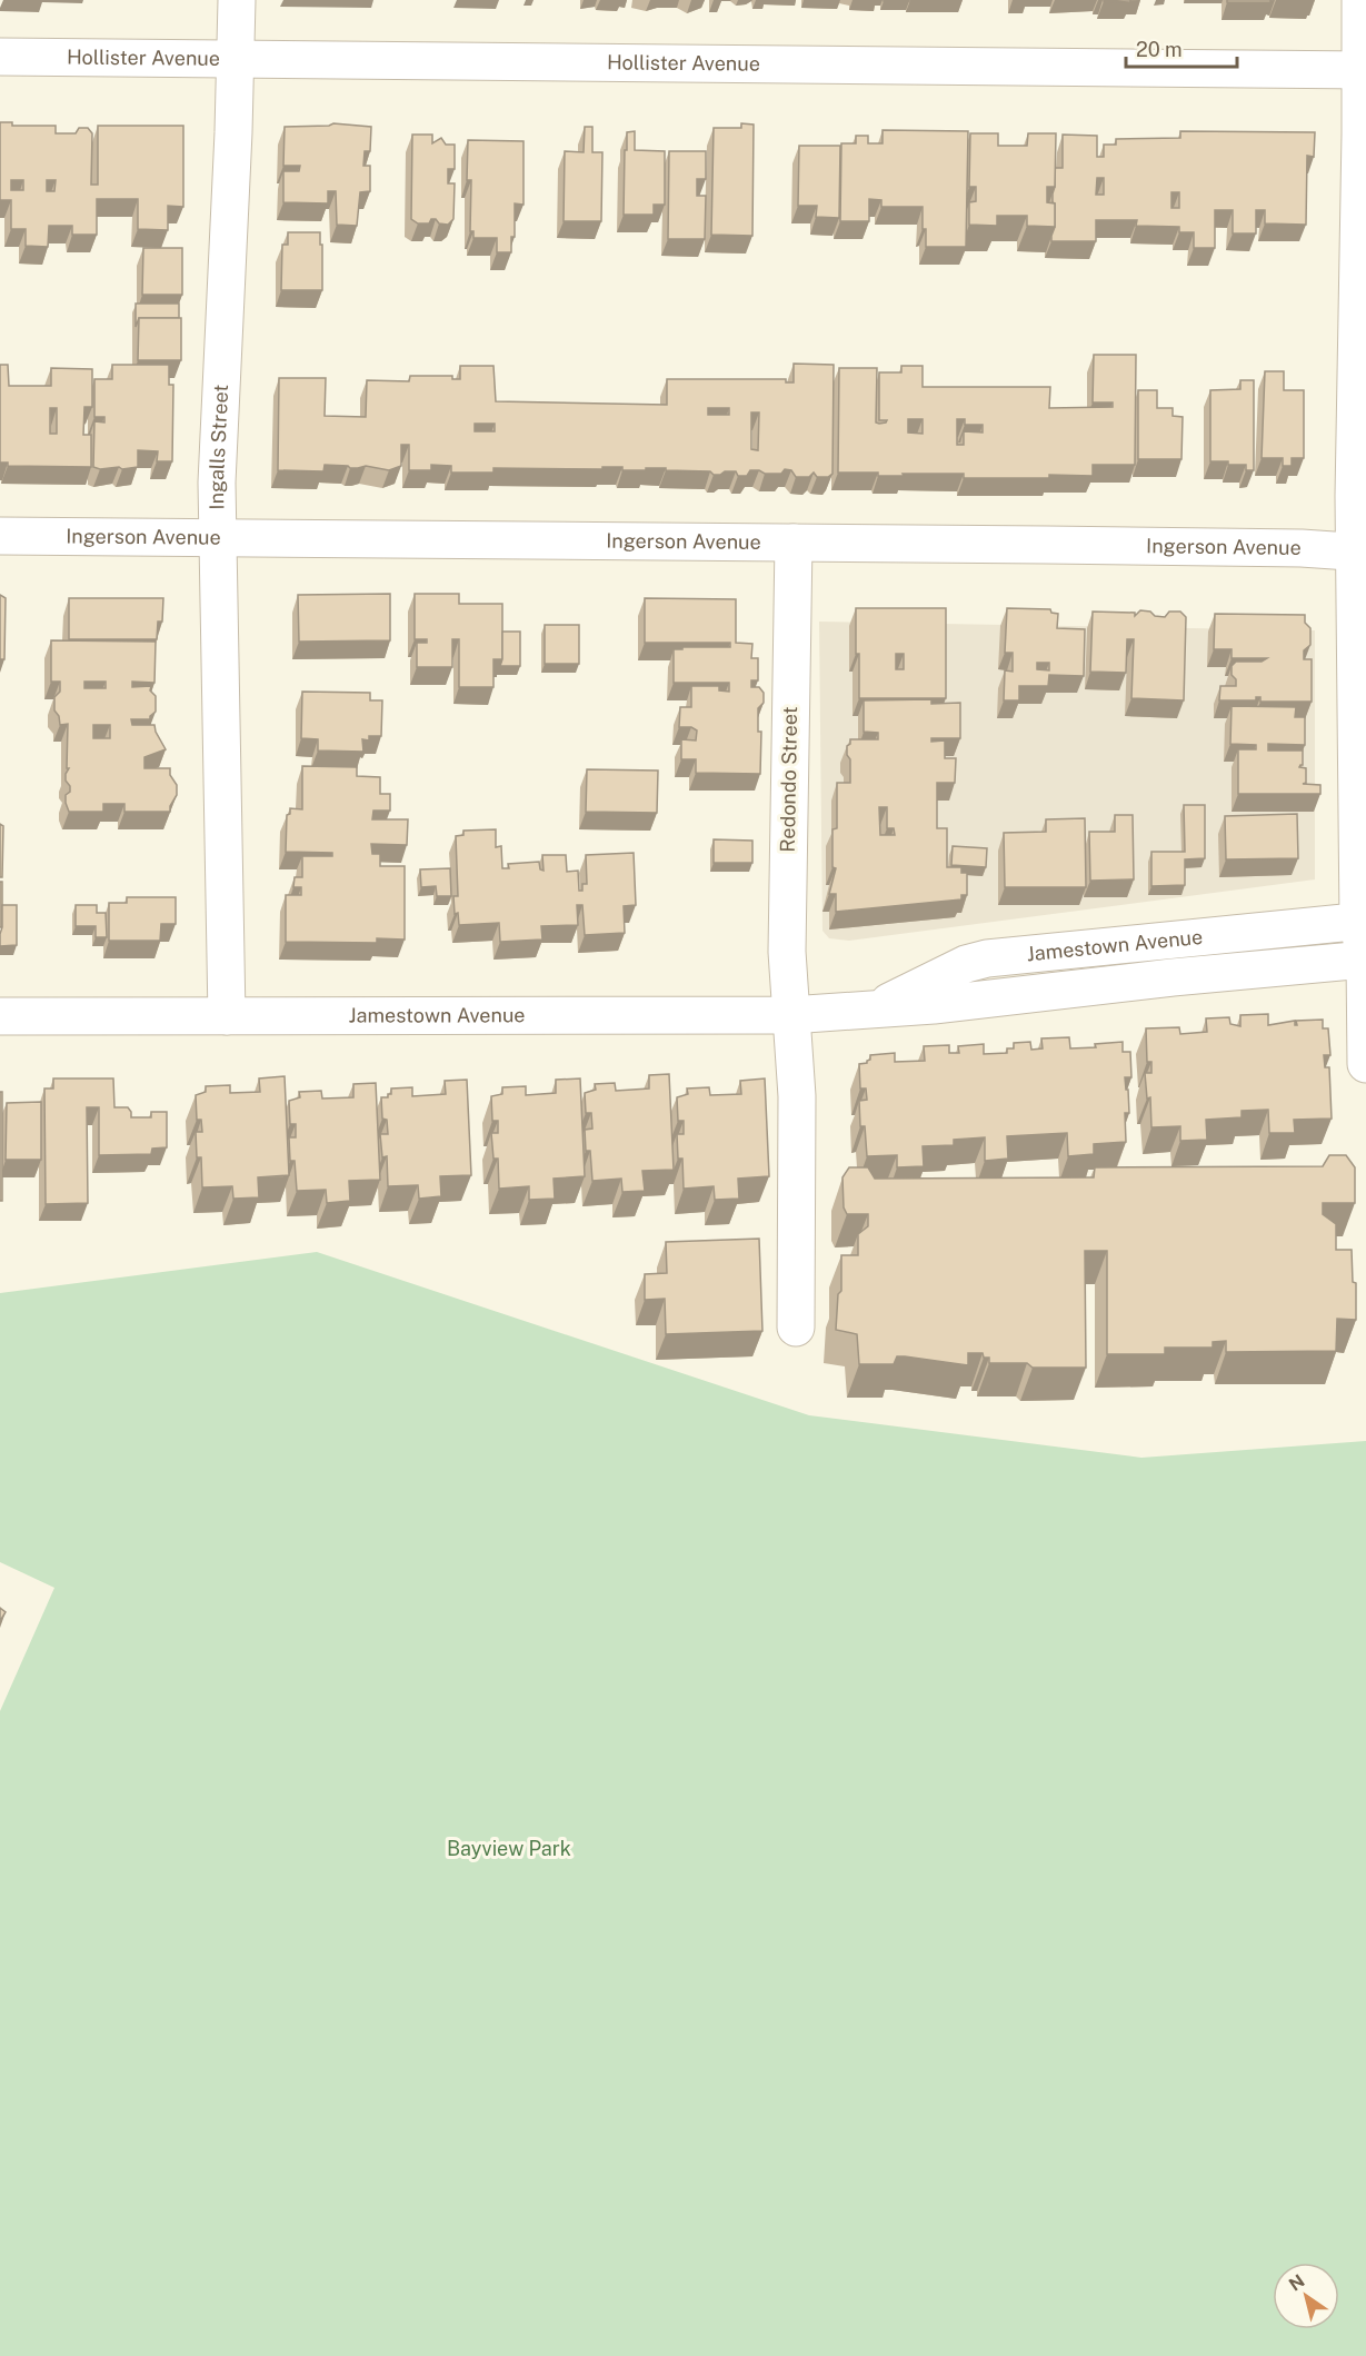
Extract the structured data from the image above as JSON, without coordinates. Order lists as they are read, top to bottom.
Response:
{
  "streets": {
    "street": [
      "Hollister Avenue",
      "Ingalls Street",
      "Ingerson Avenue",
      "Redondo Street",
      "Jamestown Avenue"
    ]
  },
  "crossings": [
    ["Hollister Avenue", "Ingalls Street"],
    ["Ingalls Street", "Ingerson Avenue"],
    ["Ingalls Street", "Jamestown Avenue"],
    ["Ingerson Avenue", "Redondo Street"],
    ["Redondo Street", "Jamestown Avenue"]
  ],
  "parks": ["Bayview Park"],
  "scale_bar": "20 m",
  "north": "top left"
}
